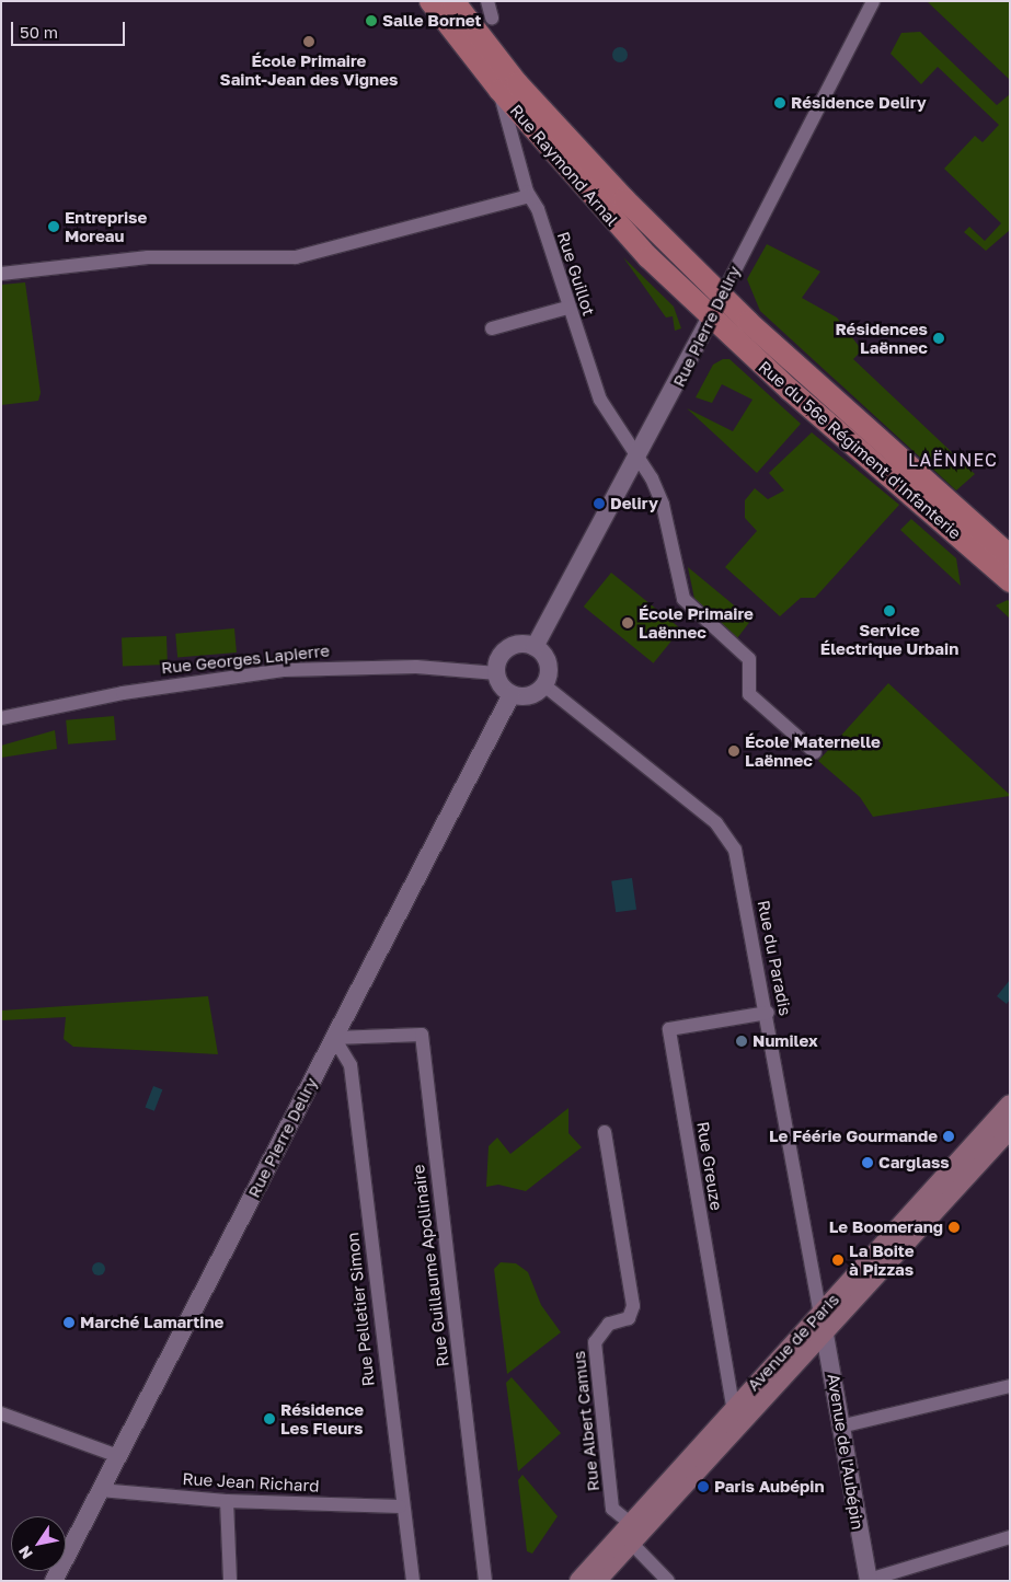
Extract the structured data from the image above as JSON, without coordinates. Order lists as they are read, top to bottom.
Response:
{
  "streets": {
    "main road": ["Rue Raymond Arnal", "Rue du 56e Régiment d'Infanterie", "Avenue de Paris"],
    "street": [
      "Rue Guillot",
      "Rue Pierre Deliry",
      "Rue Georges Lapierre",
      "Rue du Paradis",
      "Rue Greuze",
      "Rue Guillaume Apollinaire",
      "Rue Pelletier Simon",
      "Rue Albert Camus",
      "Avenue de l'Aubépin",
      "Rue Jean Richard"
    ]
  },
  "crossings": [
    ["Rue Raymond Arnal", "Rue Guillot"],
    ["Rue Raymond Arnal", "Rue Pierre Deliry"],
    ["Rue Raymond Arnal", "Rue du 56e Régiment d'Infanterie"],
    ["Rue Guillot", "Rue Pierre Deliry"],
    ["Rue Pierre Deliry", "Rue du 56e Régiment d'Infanterie"],
    ["Rue Pierre Deliry", "Rue Georges Lapierre"],
    ["Rue Pierre Deliry", "Rue du Paradis"],
    ["Rue Pierre Deliry", "Rue Guillaume Apollinaire"],
    ["Rue Pierre Deliry", "Rue Pelletier Simon"],
    ["Rue Pierre Deliry", "Rue Jean Richard"],
    ["Rue Georges Lapierre", "Rue du Paradis"],
    ["Rue du Paradis", "Rue Greuze"],
    ["Rue du Paradis", "Avenue de Paris"],
    ["Rue du Paradis", "Avenue de l'Aubépin"],
    ["Rue Greuze", "Avenue de Paris"],
    ["Rue Guillaume Apollinaire", "Rue Pelletier Simon"],
    ["Rue Pelletier Simon", "Rue Jean Richard"],
    ["Avenue de Paris", "Rue Albert Camus"],
    ["Avenue de Paris", "Avenue de l'Aubépin"]
  ],
  "districts": ["LAËNNEC"],
  "places": [
    "Salle Bornet",
    "École Primaire Saint-Jean des Vignes",
    "Résidence Deliry",
    "Entreprise Moreau",
    "Résidences Laënnec",
    "Deliry",
    "Service Électrique Urbain",
    "École Primaire Laënnec",
    "École Maternelle Laënnec",
    "Numilex",
    "Le Féérie Gourmande",
    "Carglass",
    "Le Boomerang",
    "La Boite à Pizzas",
    "Marché Lamartine",
    "Résidence Les Fleurs",
    "Paris Aubépin"
  ],
  "scale_bar": "50 m",
  "north": "bottom left"
}
